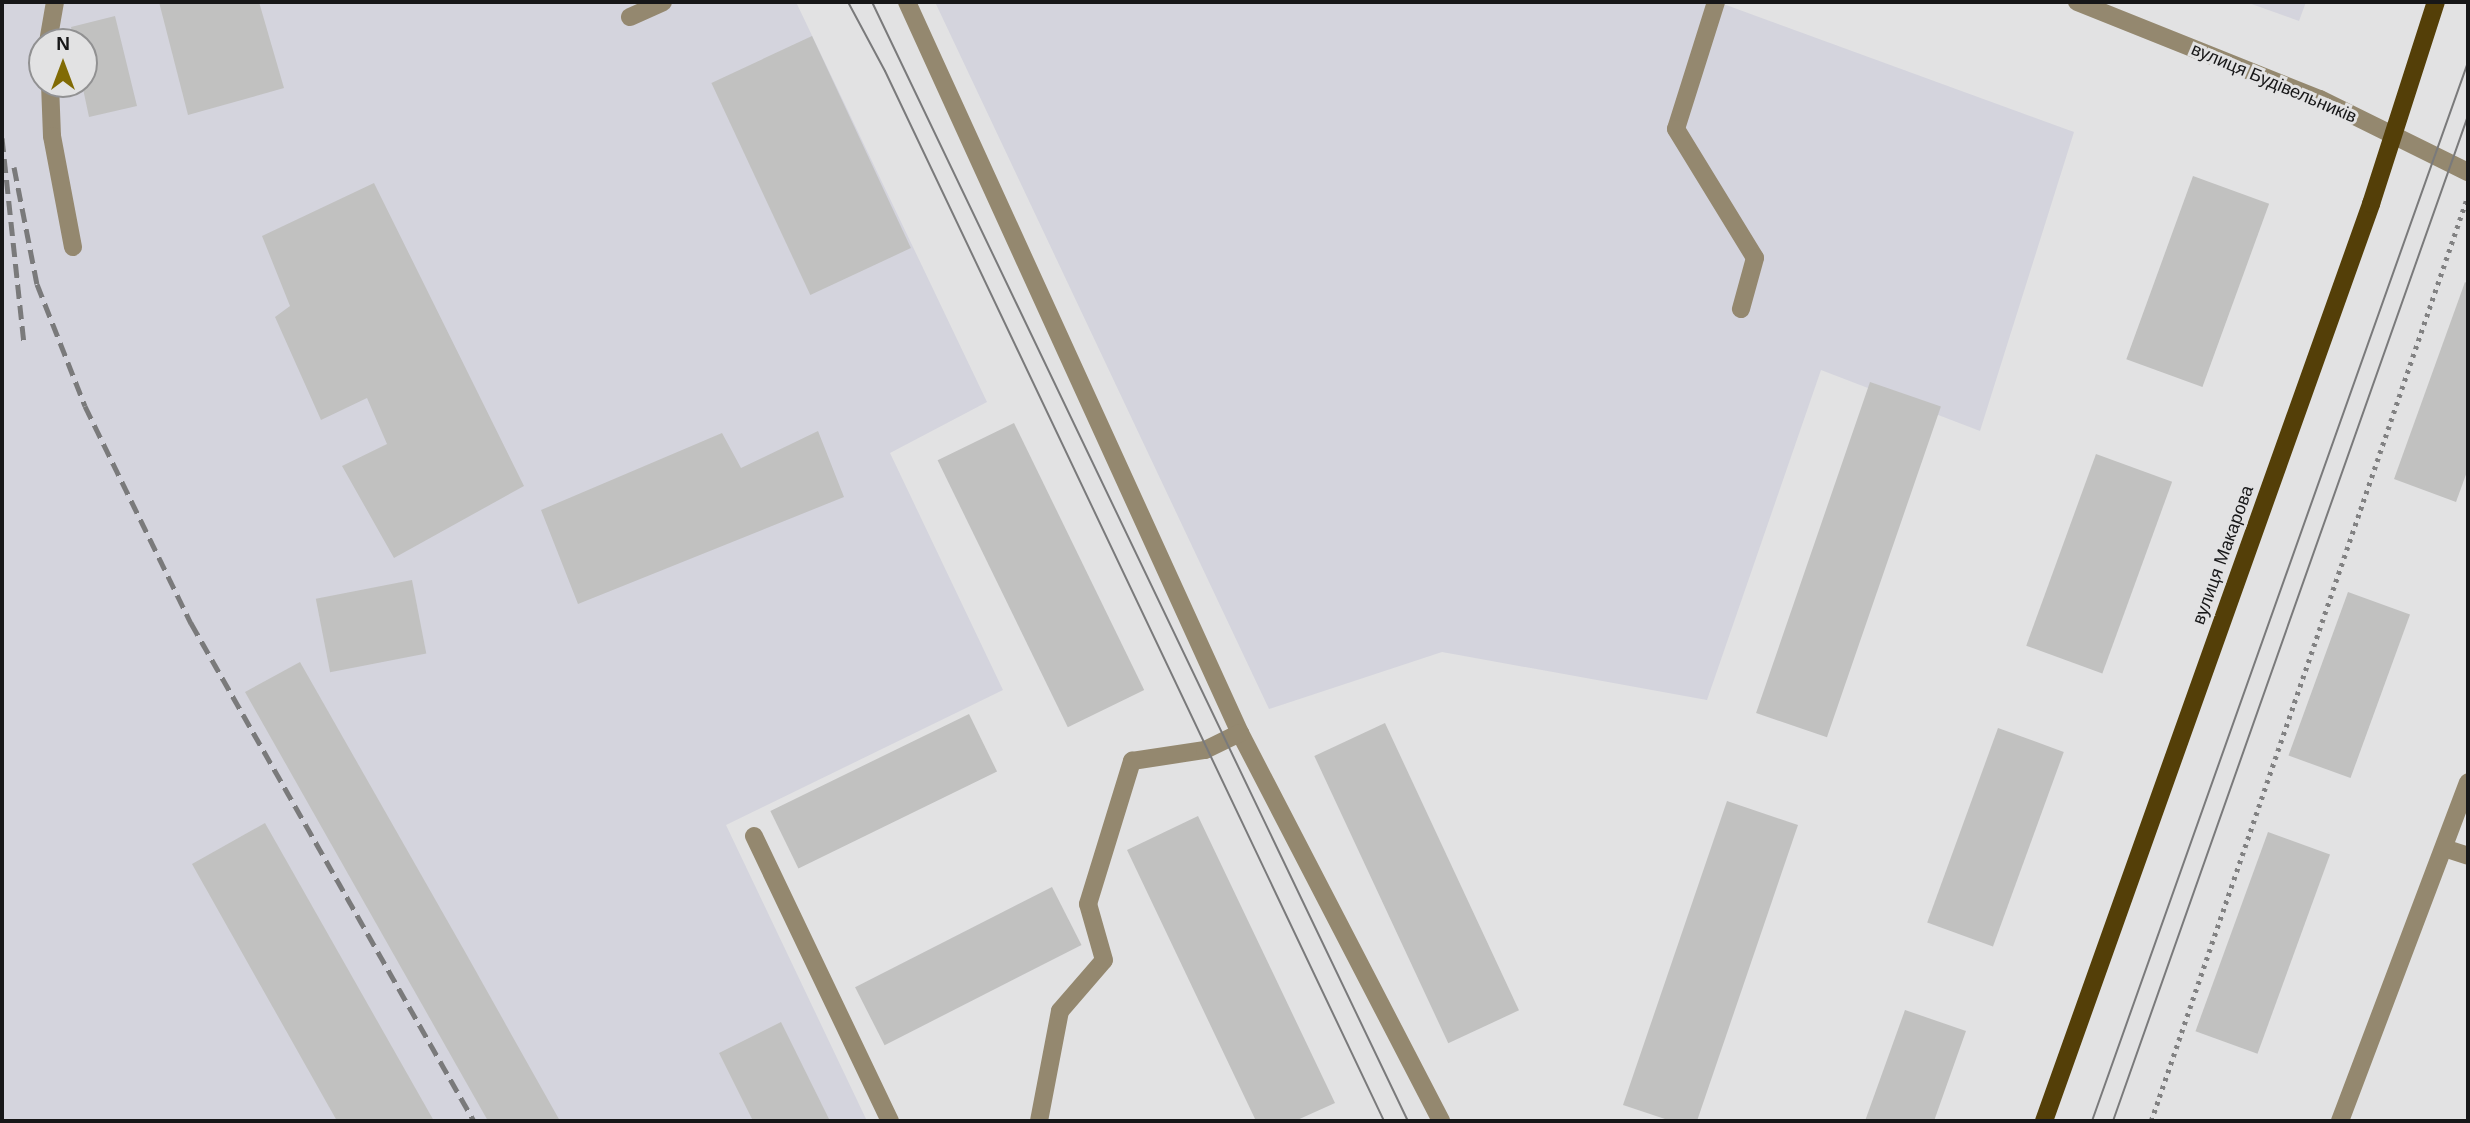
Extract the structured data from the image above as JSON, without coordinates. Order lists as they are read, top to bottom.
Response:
{
  "streets": {
    "main road": ["вулиця Макарова"],
    "street": ["вулиця Будівельників"]
  },
  "crossings": [
    ["вулиця Будівельників", "вулиця Макарова"]
  ],
  "north": "top"
}
